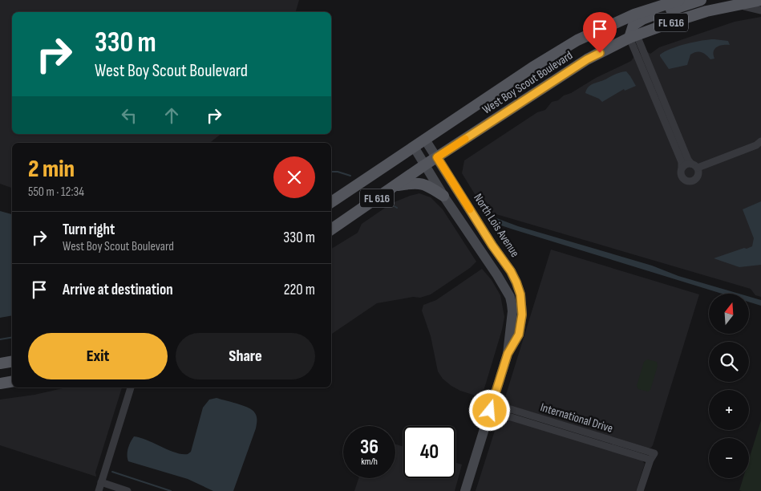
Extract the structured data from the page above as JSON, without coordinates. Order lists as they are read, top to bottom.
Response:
{
  "streets": {
    "main road": ["FL 616", "West Boy Scout Boulevard"],
    "street": ["North Lois Avenue", "International Drive"]
  },
  "crossings": [
    ["West Boy Scout Boulevard", "North Lois Avenue"],
    ["North Lois Avenue", "International Drive"]
  ],
  "north": "top",
  "page": {
    "turn": ["330 m", "West Boy Scout Boulevard"],
    "heading": ["2 min", "550 m · 12:34"],
    "list": [
      {
        "name": "Turn right",
        "note": "West Boy Scout Boulevard",
        "value": "330 m"
      },
      {
        "name": "Arrive at destination",
        "value": "220 m"
      }
    ],
    "map_buttons": ["+", "−"],
    "buttons": ["Exit", "Share"],
    "speed": "36 km/h",
    "limit": "40"
  }
}
